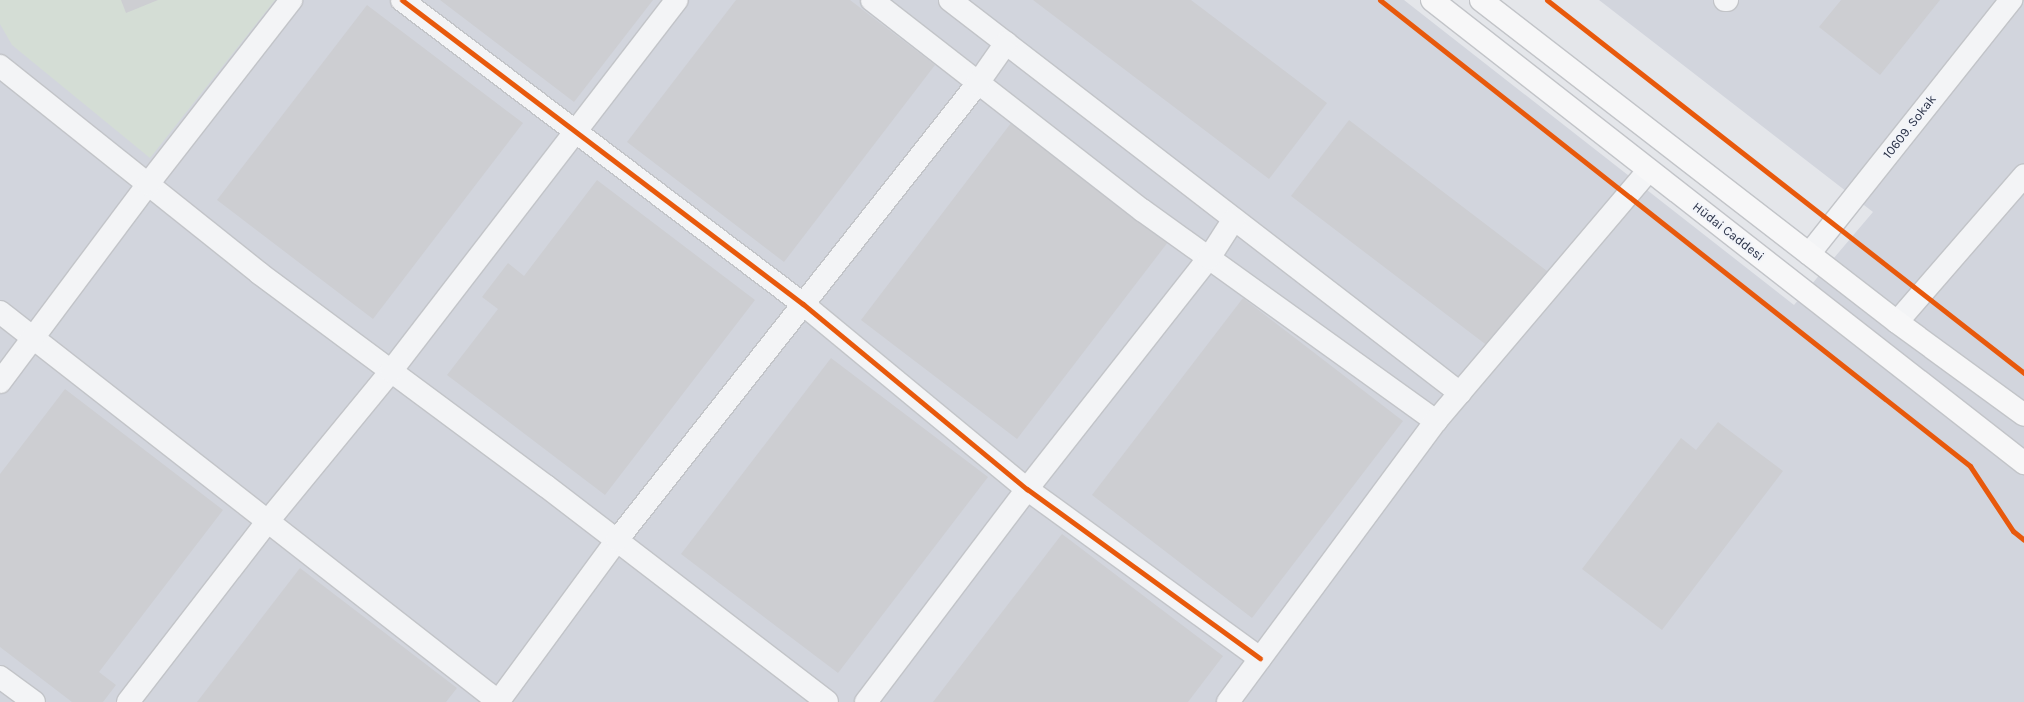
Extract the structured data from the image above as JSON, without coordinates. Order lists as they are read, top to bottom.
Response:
{
  "streets": {
    "street": ["10609. Sokak", "Hüdai Caddesi"]
  }
}
